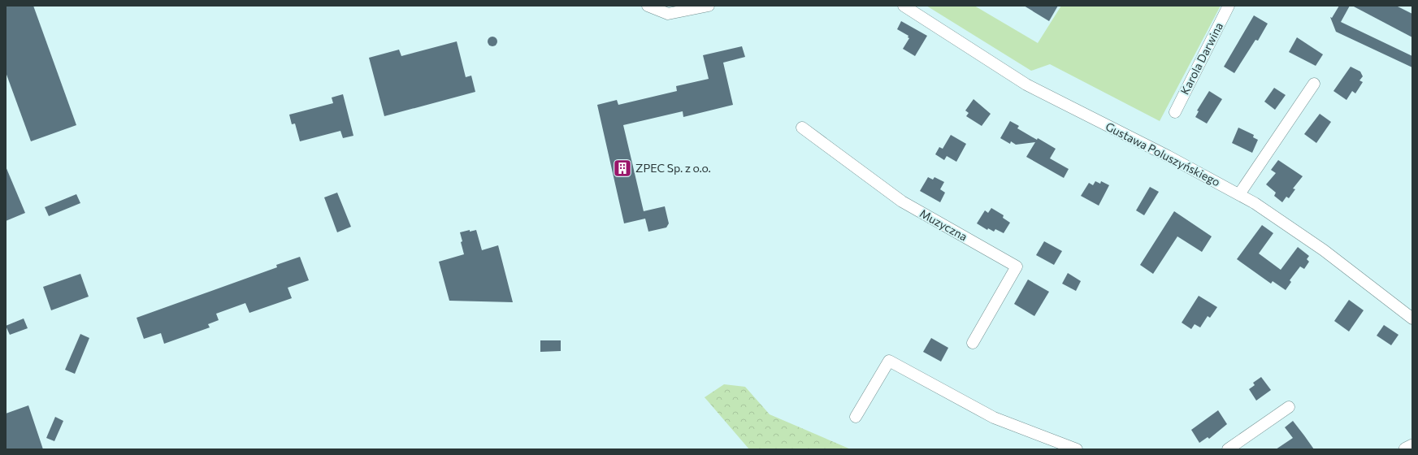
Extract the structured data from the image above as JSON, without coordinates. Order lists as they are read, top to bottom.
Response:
{
  "streets": {
    "street": ["Karola Darwina", "Gustawa Poluszyńskiego", "Muzyczna"]
  },
  "places": {
    "building": ["ZPEC Sp. z o.o."]
  }
}
